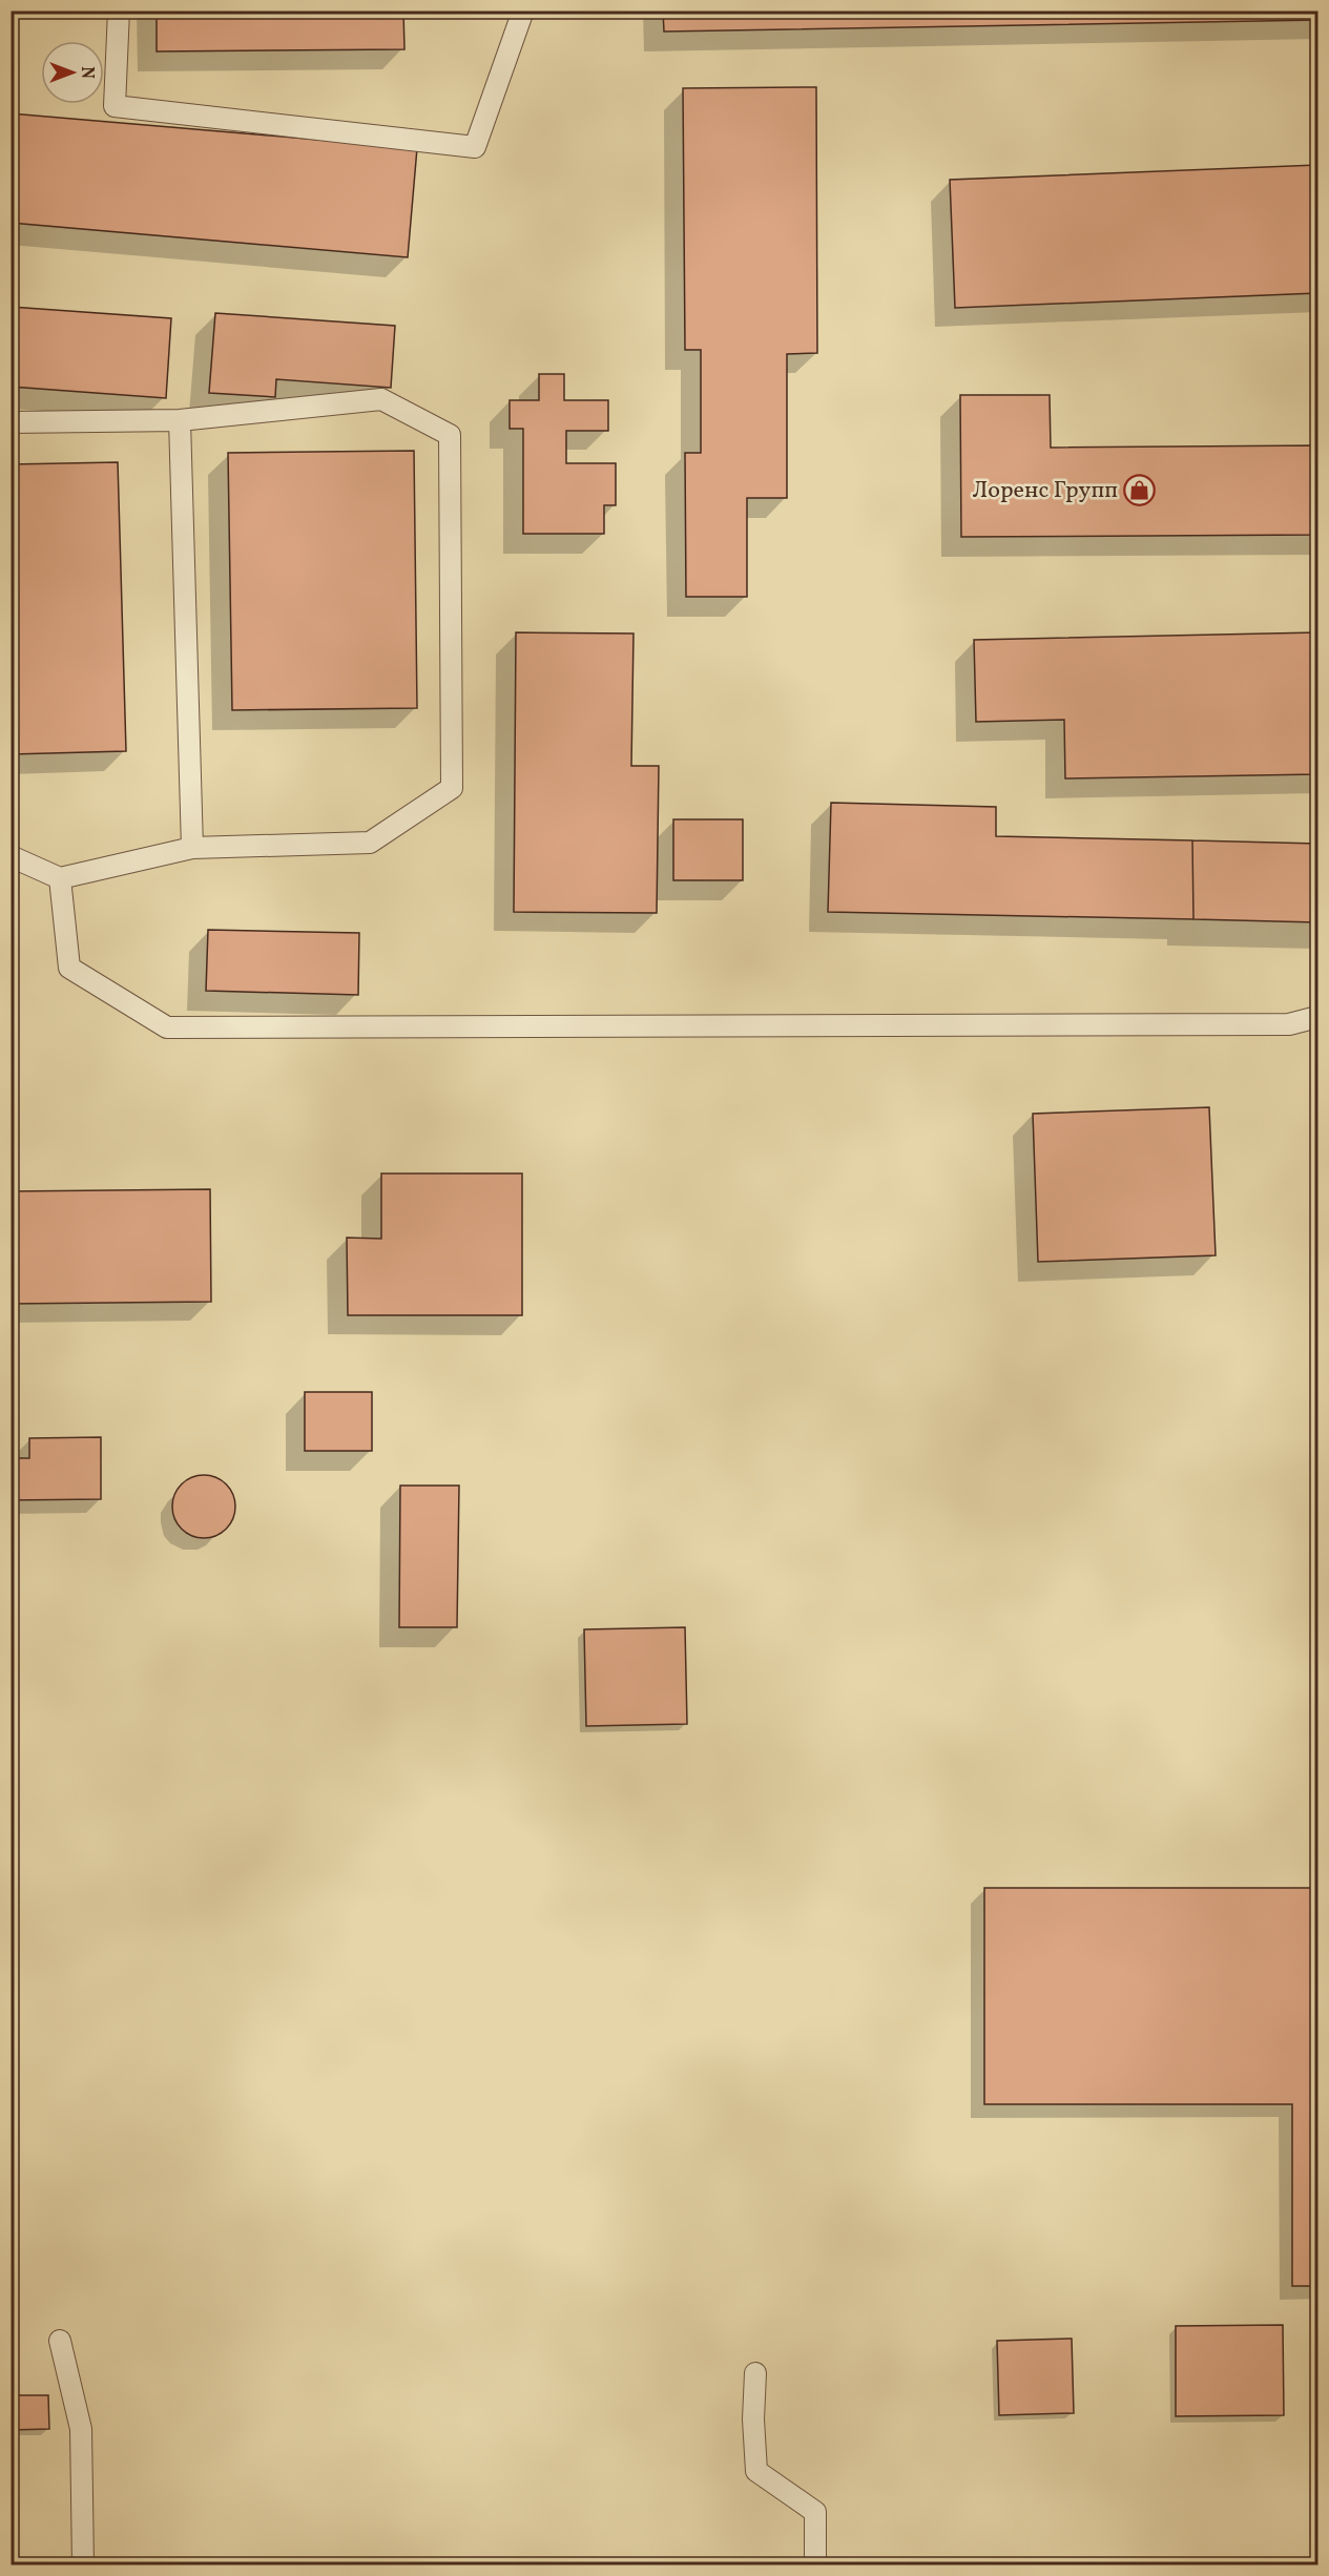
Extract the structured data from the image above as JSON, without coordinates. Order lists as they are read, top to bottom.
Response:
{
  "places": {
    "shop": ["Лоренс Групп"]
  },
  "north": "right"
}
